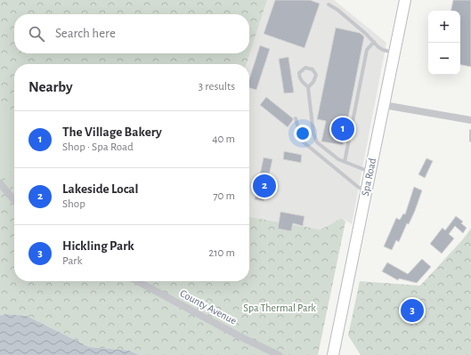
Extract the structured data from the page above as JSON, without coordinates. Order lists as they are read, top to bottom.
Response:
{
  "streets": {
    "main road": ["Spa Road"],
    "street": ["County Avenue"]
  },
  "parks": ["Spa Thermal Park"],
  "page": {
    "map_buttons": ["+", "−"],
    "search": "Search here",
    "heading": ["Nearby", "3 results"],
    "list": [
      {
        "mark": "1",
        "name": "The Village Bakery",
        "note": "Shop · Spa Road",
        "value": "40 m"
      },
      {
        "mark": "2",
        "name": "Lakeside Local",
        "note": "Shop",
        "value": "70 m"
      },
      {
        "mark": "3",
        "name": "Hickling Park",
        "note": "Park",
        "value": "210 m"
      }
    ],
    "pins": ["1", "2", "3"]
  }
}
